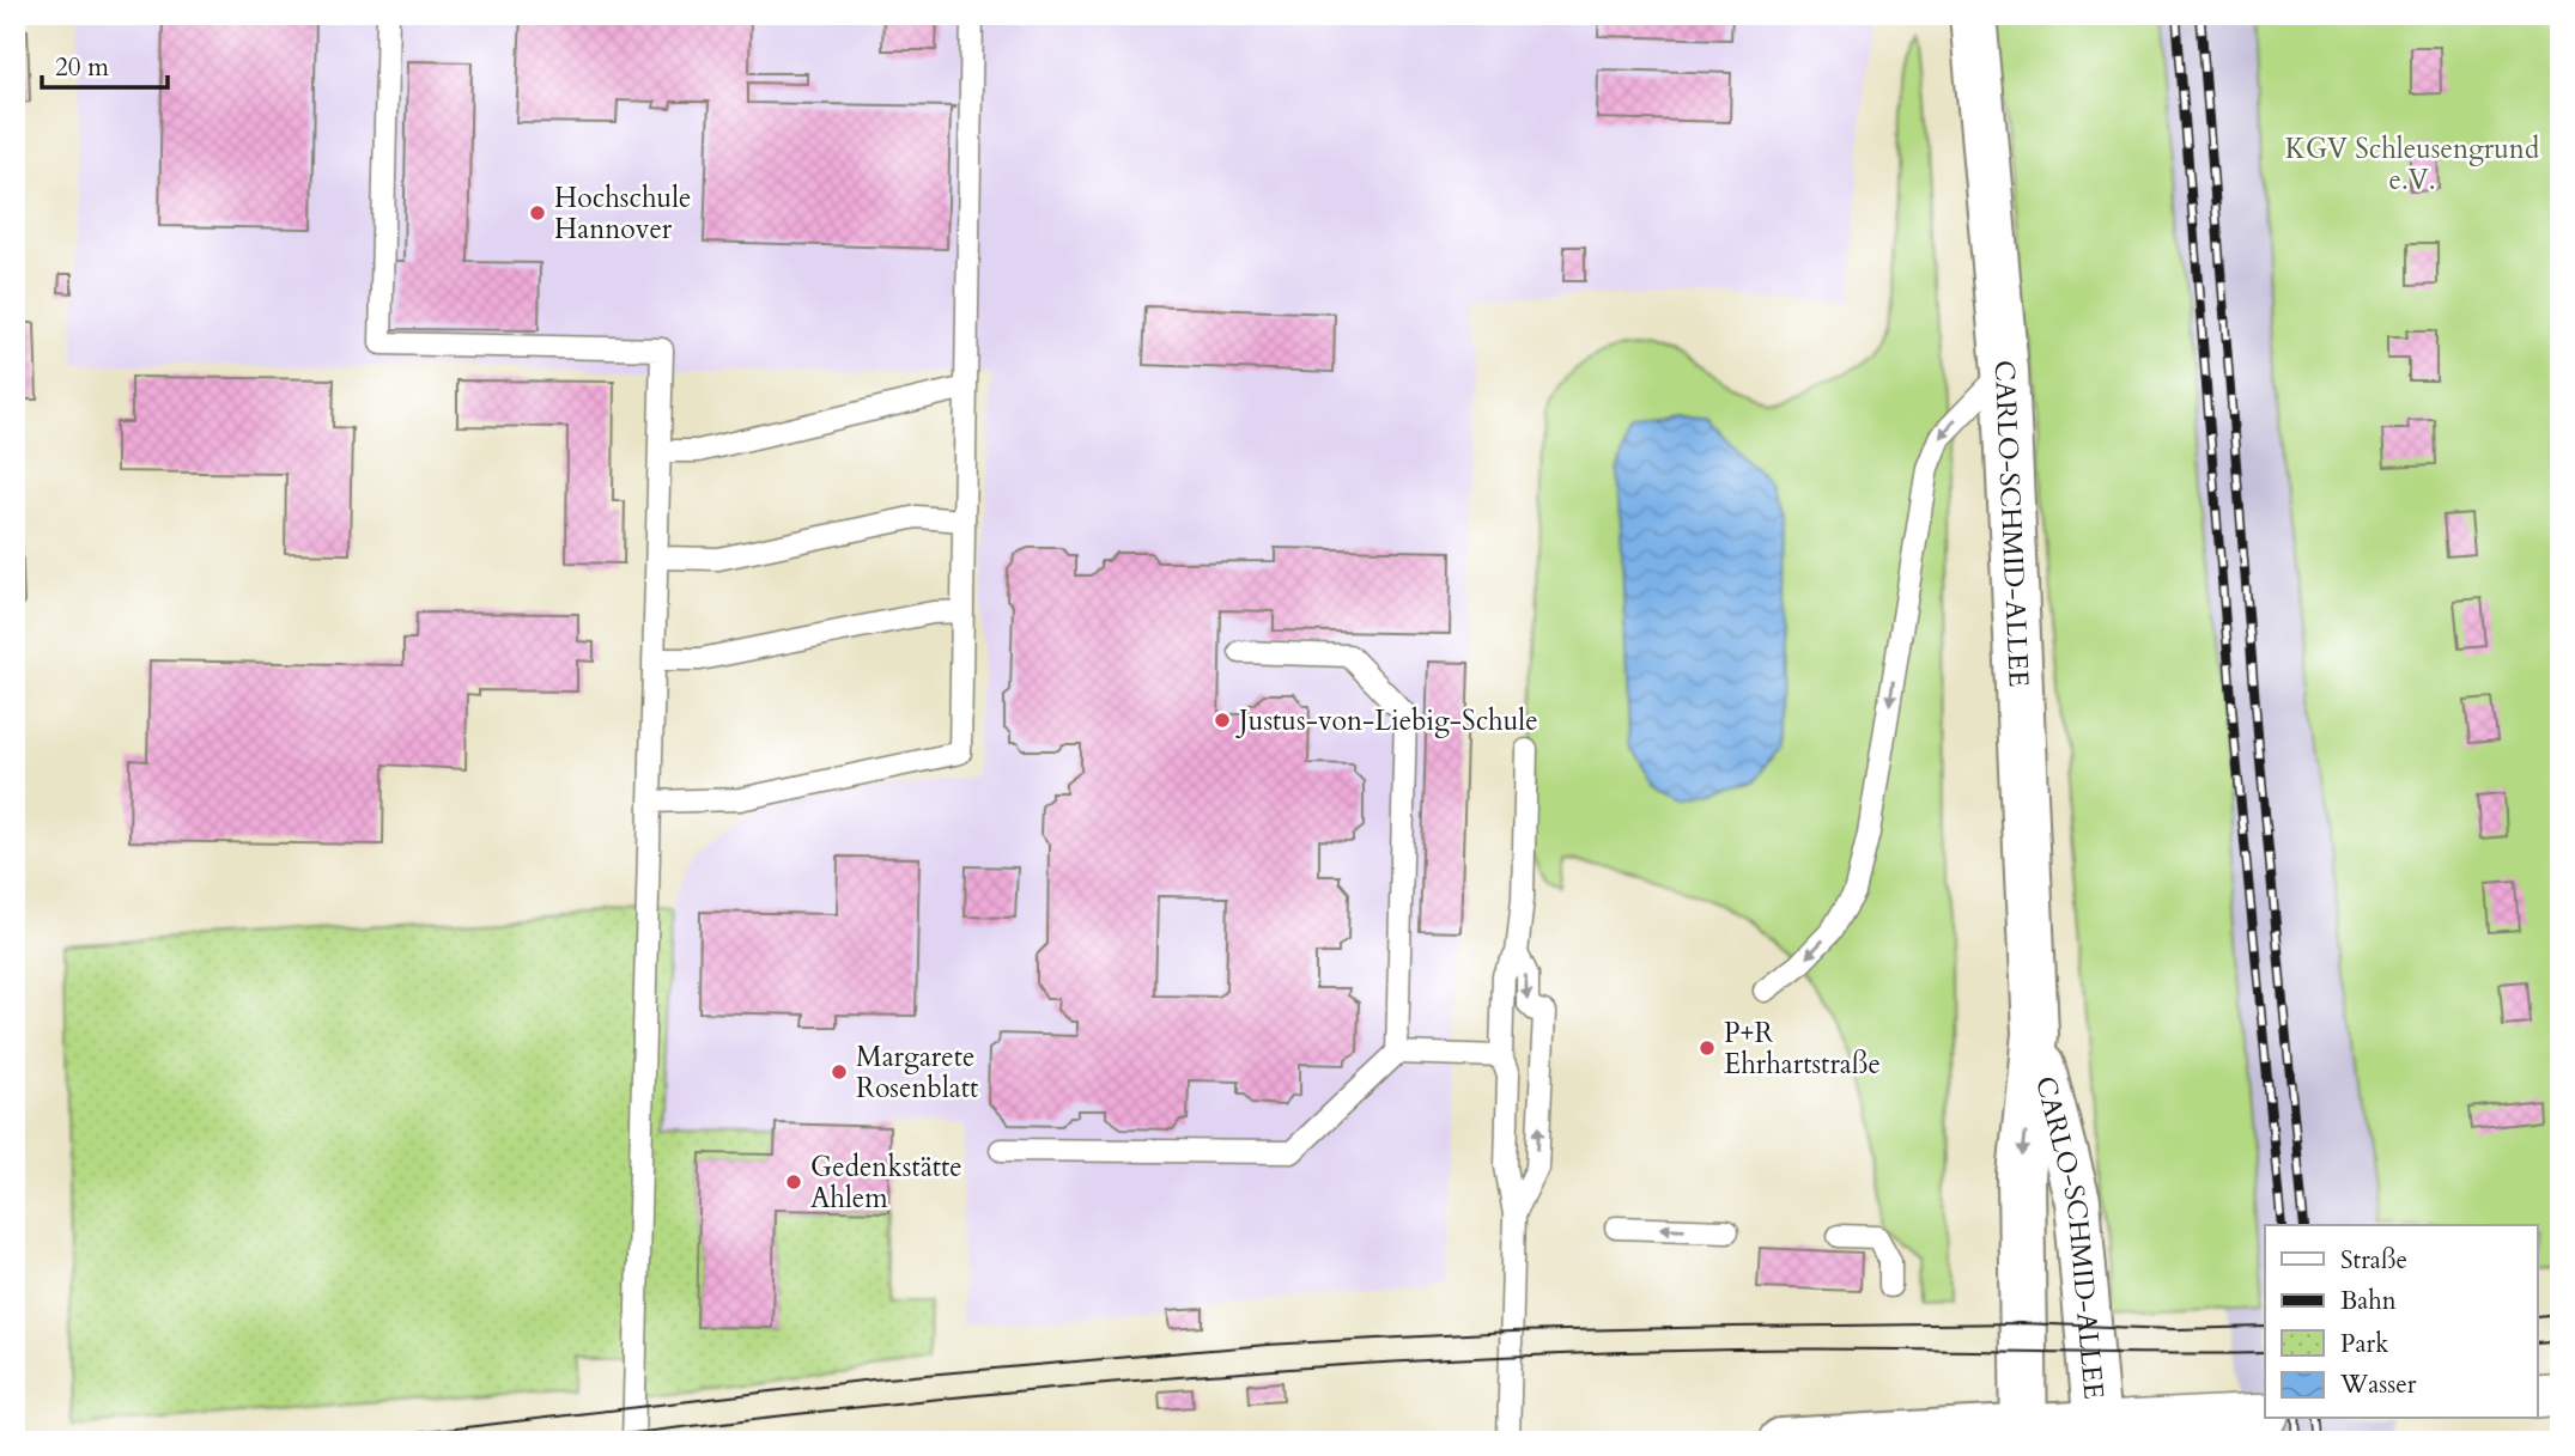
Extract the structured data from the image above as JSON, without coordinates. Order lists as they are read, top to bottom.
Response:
{
  "streets": {
    "main road": ["CARLO-SCHMID-ALLEE"]
  },
  "parks": ["KGV Schleusengrund e.V."],
  "places": [
    "Hochschule Hannover",
    "Justus-von-Liebig-Schule",
    "P+R Ehrhartstraße",
    "Margarete Rosenblatt",
    "Gedenkstätte Ahlem"
  ],
  "legend": [
    "Straße",
    "Bahn",
    "Park",
    "Wasser"
  ],
  "scale_bar": "20 m"
}
